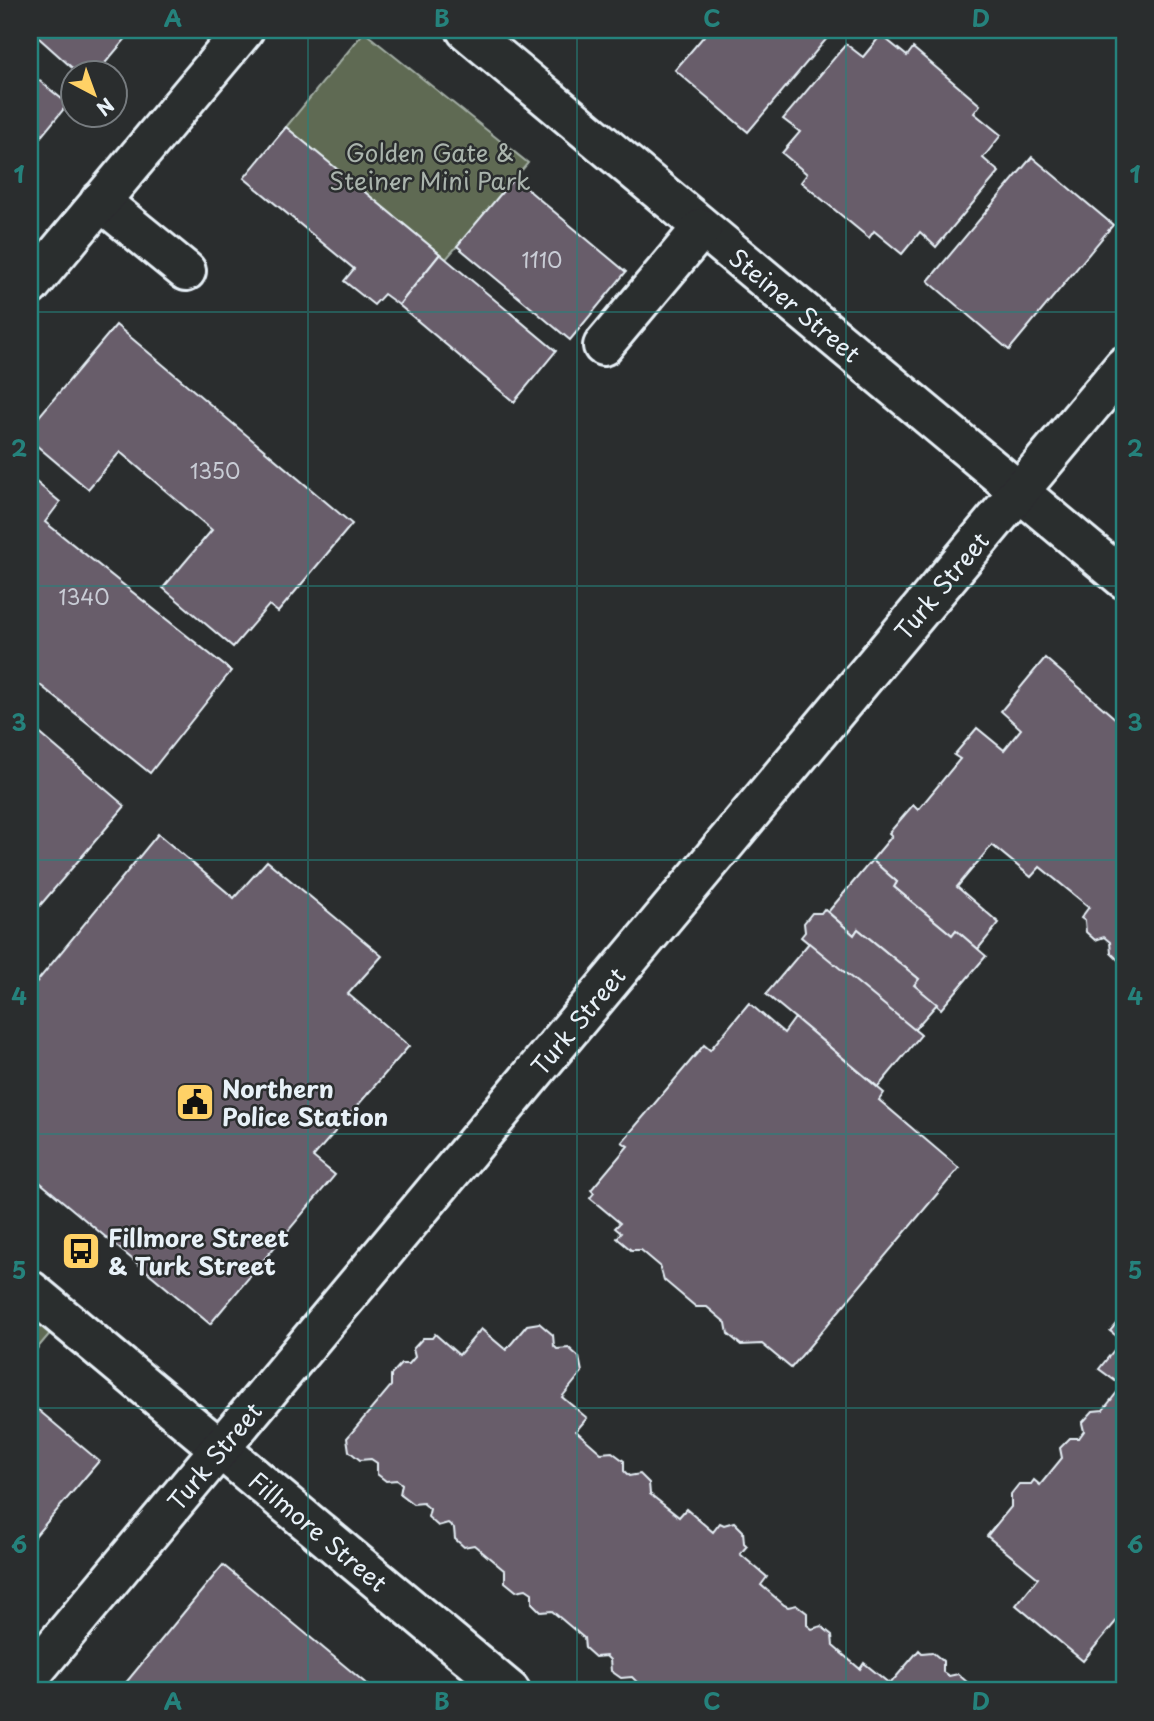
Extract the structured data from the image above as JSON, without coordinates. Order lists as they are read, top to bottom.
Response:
{
  "streets": {
    "main road": ["Steiner Street", "Turk Street", "Fillmore Street"]
  },
  "crossings": [
    ["Steiner Street", "Turk Street"],
    ["Turk Street", "Fillmore Street"]
  ],
  "parks": ["Golden Gate & Steiner Mini Park"],
  "places": {
    "public building": ["Northern Police Station"],
    "bus stop": ["Fillmore Street & Turk Street"]
  },
  "house_numbers": ["1110", "1350", "1340"],
  "north": "bottom right",
  "grid": {
    "columns": [
      "A",
      "B",
      "C",
      "D"
    ],
    "rows": [
      "1",
      "2",
      "3",
      "4",
      "5",
      "6"
    ]
  }
}
